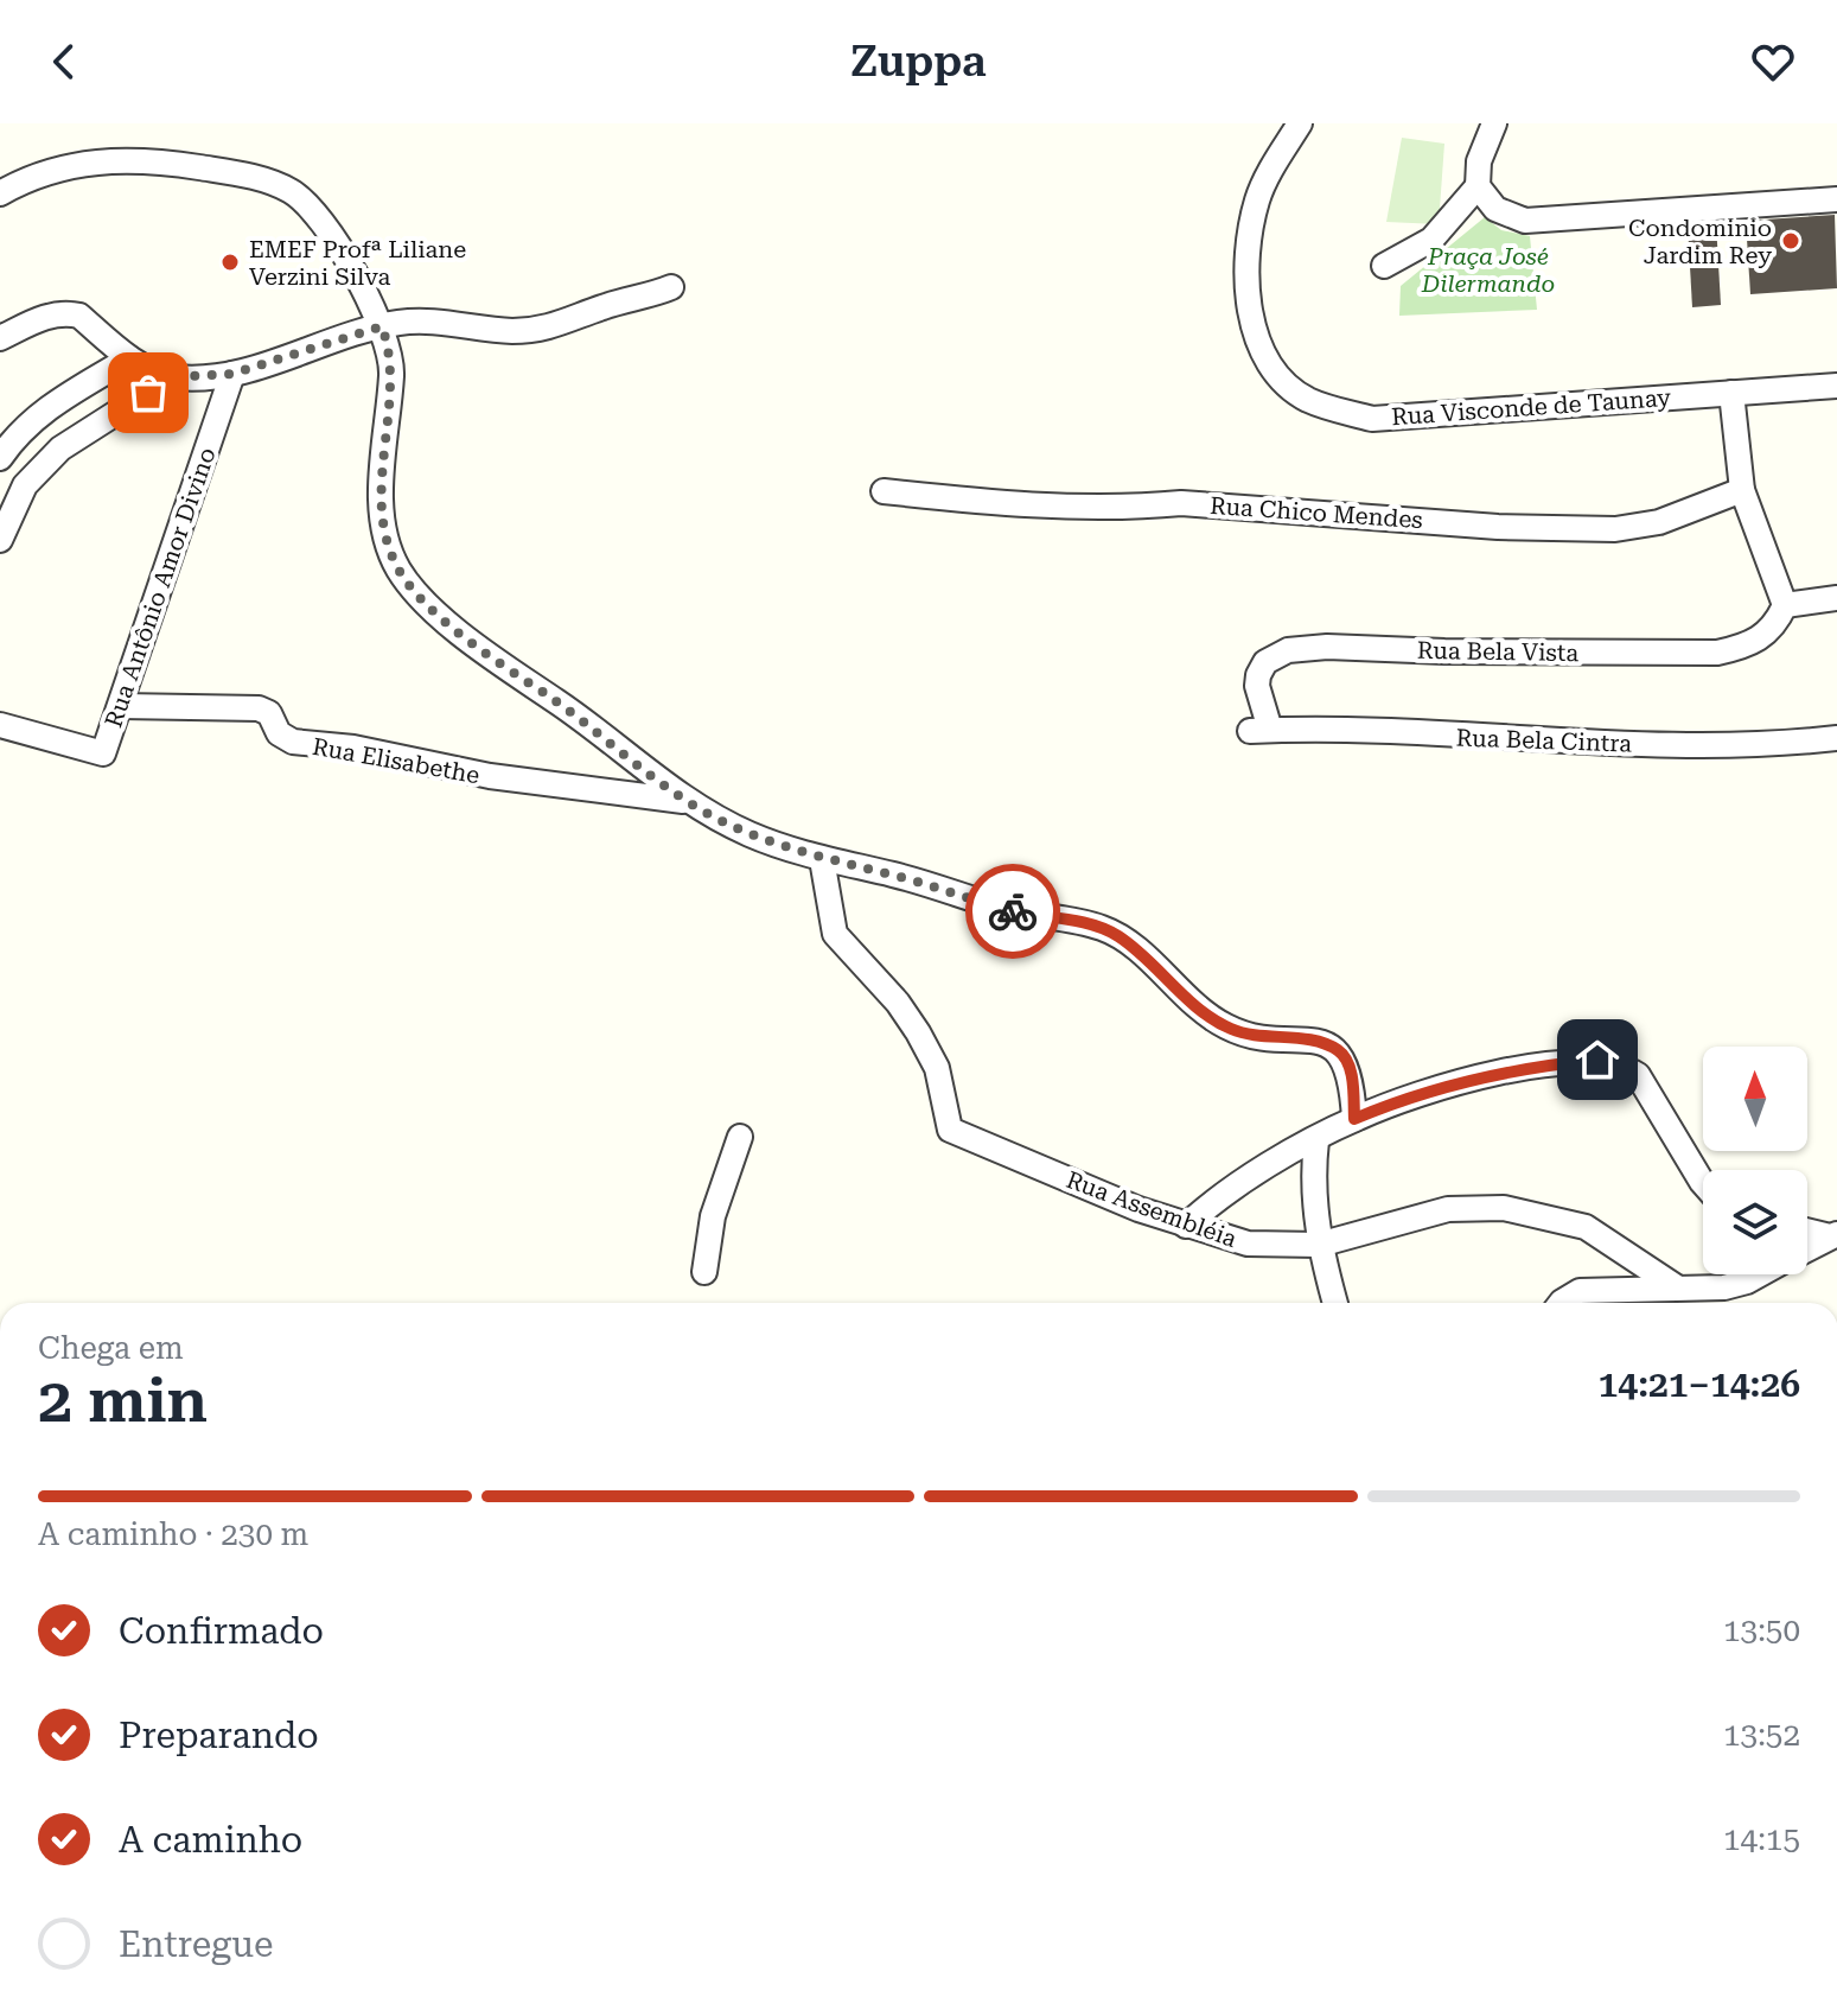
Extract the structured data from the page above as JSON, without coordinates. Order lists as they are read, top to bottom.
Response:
{
  "streets": {
    "street": [
      "Rua Visconde de Taunay",
      "Rua Chico Mendes",
      "Rua Antônio Amor Divino",
      "Rua Bela Vista",
      "Rua Bela Cintra",
      "Rua Elisabethe",
      "Rua Assembléia"
    ]
  },
  "crossings": [
    ["Rua Antônio Amor Divino", "Rua Elisabethe"],
    ["Rua Bela Vista", "Rua Bela Cintra"]
  ],
  "parks": ["Praça José Dilermando"],
  "places": ["Condominio Jardim Rey", "EMEF Profª Liliane Verzini Silva"],
  "north": "top",
  "page": {
    "header": "Zuppa",
    "heading": ["2 min", "Chega em", "14:21–14:26"],
    "bar": "A caminho · 230 m",
    "list": [
      ["Confirmado", "13:50"],
      ["Preparando", "13:52"],
      ["A caminho", "14:15"],
      "Entregue"
    ]
  }
}
